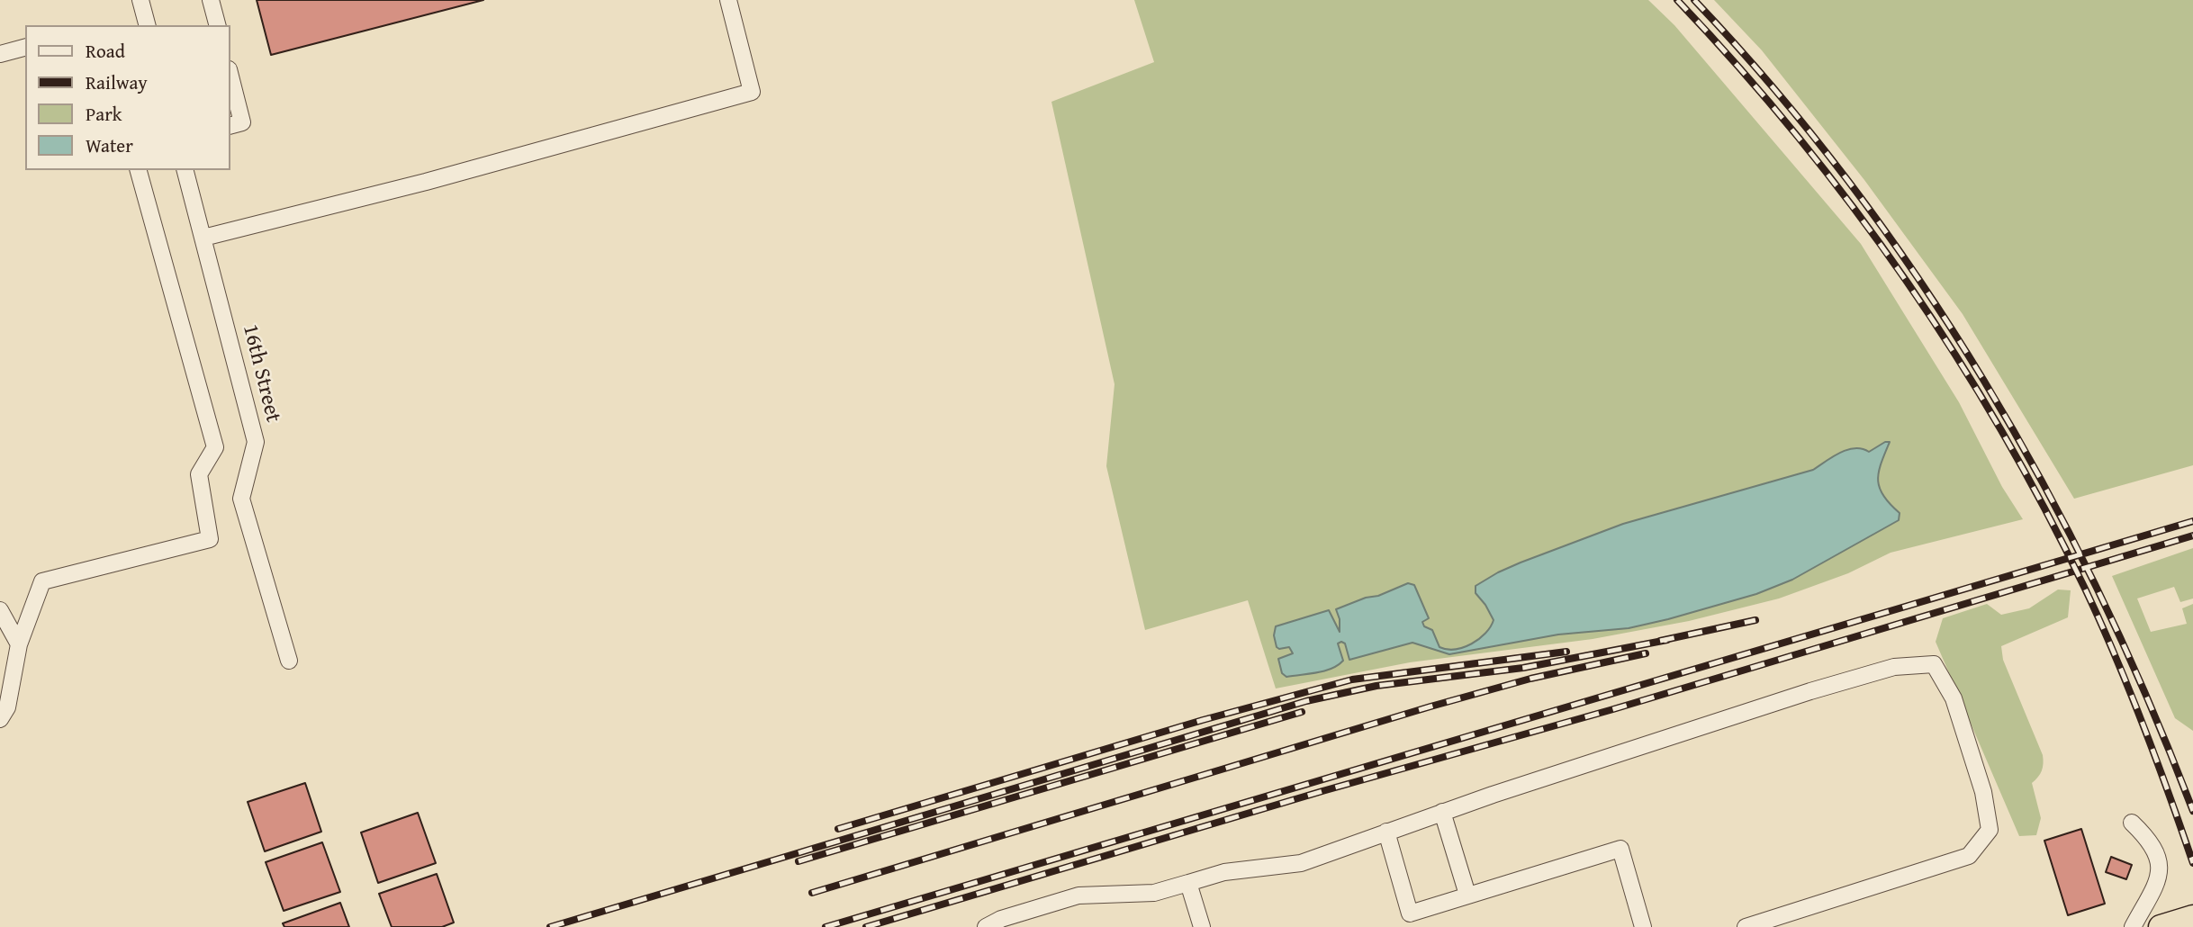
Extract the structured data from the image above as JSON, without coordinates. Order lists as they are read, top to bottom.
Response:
{
  "streets": {
    "street": ["16th Street"]
  },
  "legend": [
    "Road",
    "Railway",
    "Park",
    "Water"
  ]
}
